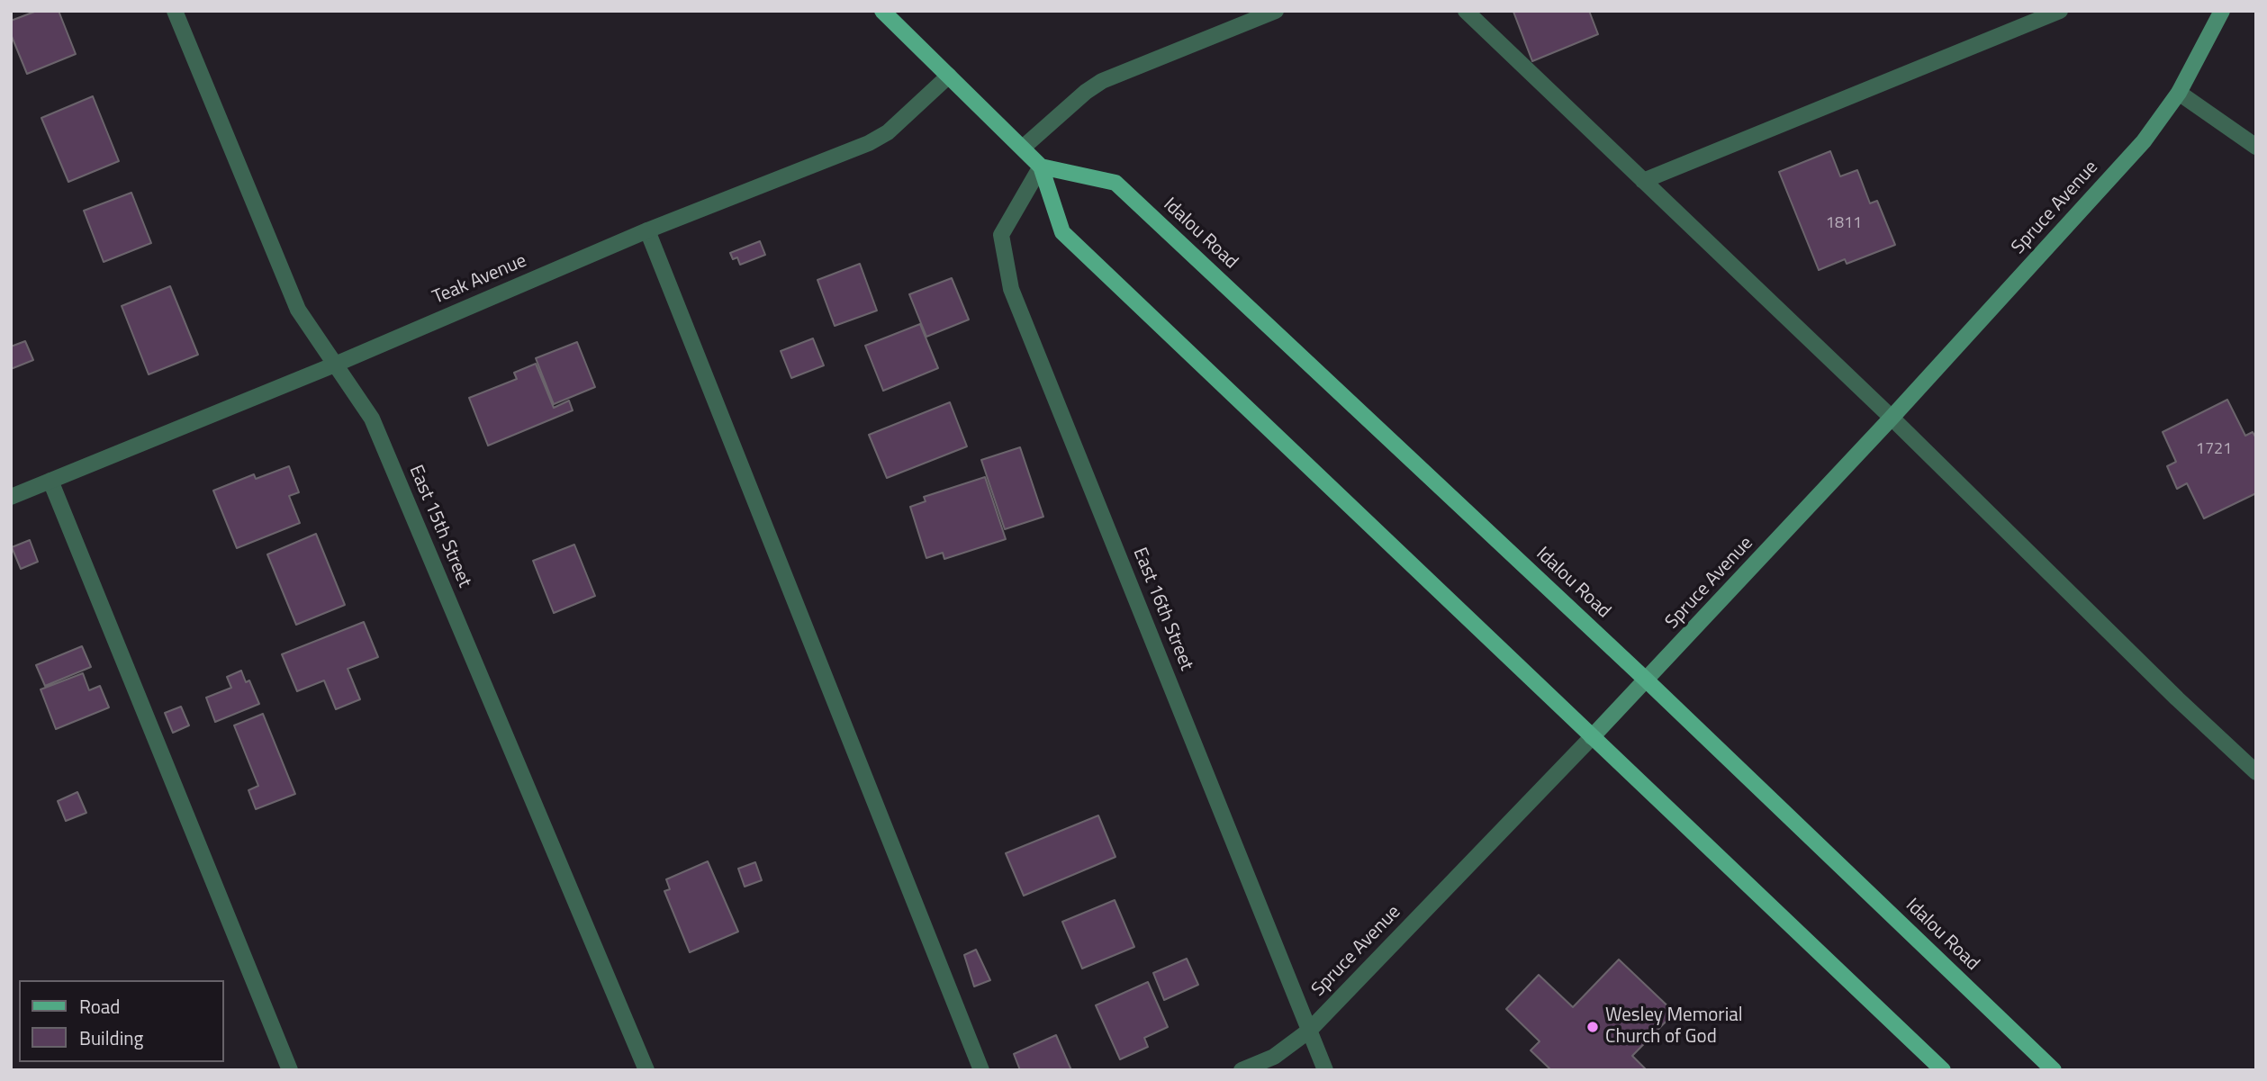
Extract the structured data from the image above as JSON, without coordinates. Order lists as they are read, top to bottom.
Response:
{
  "streets": {
    "main road": ["Spruce Avenue", "Idalou Road"],
    "street": ["Teak Avenue", "East 15th Street", "East 16th Street"]
  },
  "crossings": [
    ["Spruce Avenue", "Idalou Road"],
    ["Spruce Avenue", "East 16th Street"],
    ["Idalou Road", "East 16th Street"],
    ["Teak Avenue", "East 15th Street"]
  ],
  "places": ["Wesley Memorial Church of God"],
  "house_numbers": ["1811", "1721"],
  "legend": ["Road", "Building"]
}
